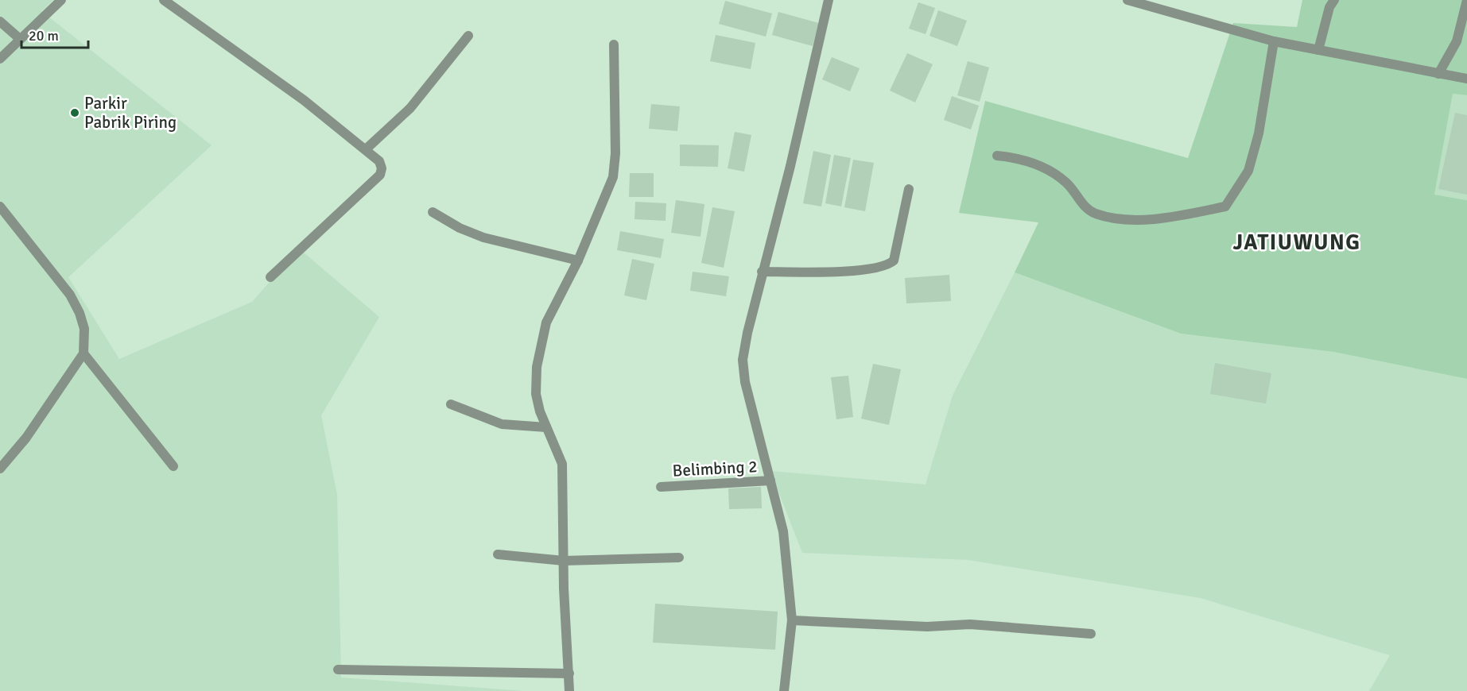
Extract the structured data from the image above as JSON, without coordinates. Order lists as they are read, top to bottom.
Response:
{
  "streets": {
    "street": ["Belimbing 2"]
  },
  "districts": ["JATIUWUNG"],
  "places": ["Parkir Pabrik Piring"],
  "scale_bar": "20 m"
}
